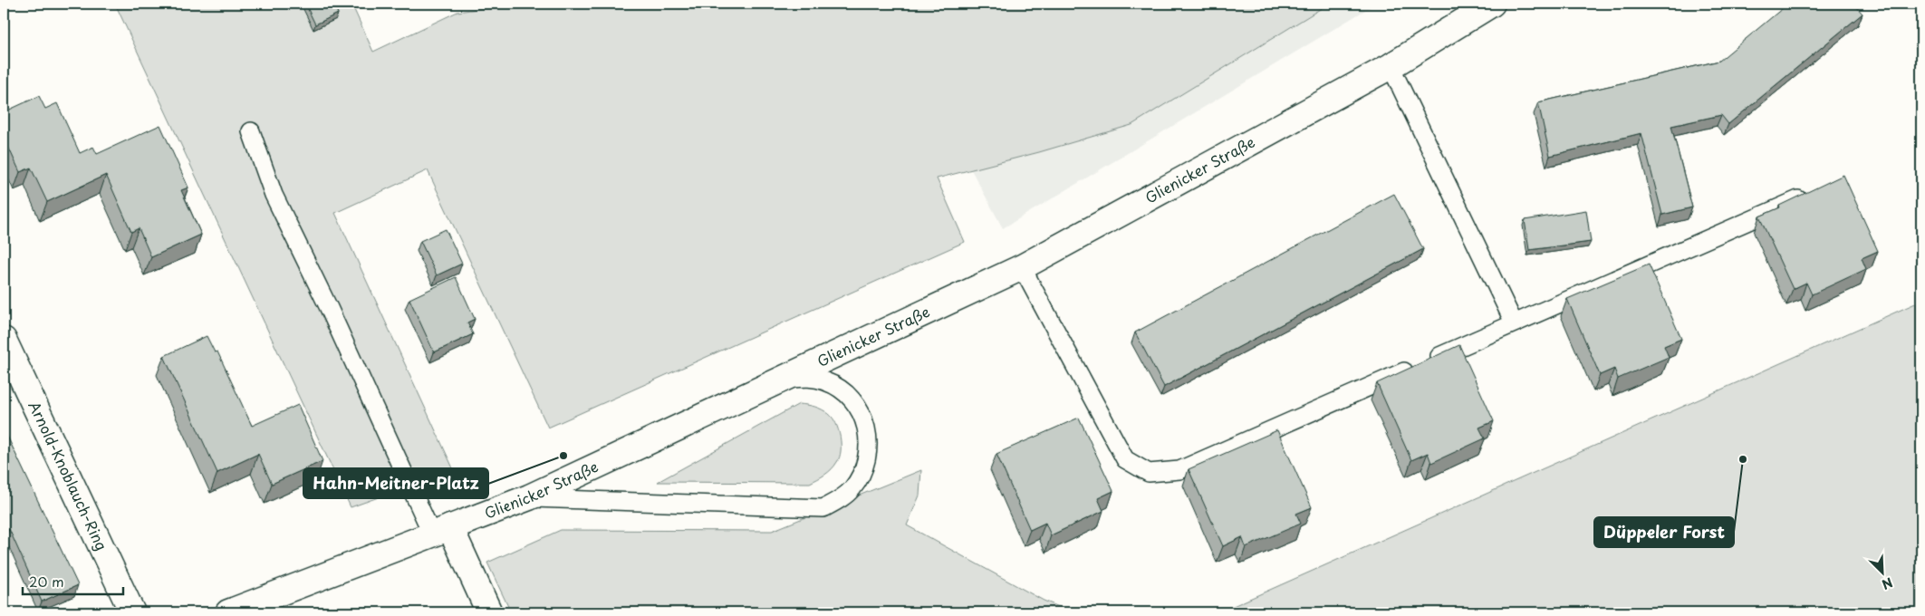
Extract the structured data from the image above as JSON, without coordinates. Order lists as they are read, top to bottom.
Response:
{
  "streets": {
    "street": ["Glienicker Straße", "Arnold-Knoblauch-Ring"]
  },
  "places": ["Hahn-Meitner-Platz", "Düppeler Forst"],
  "scale_bar": "20 m",
  "north": "bottom right"
}
